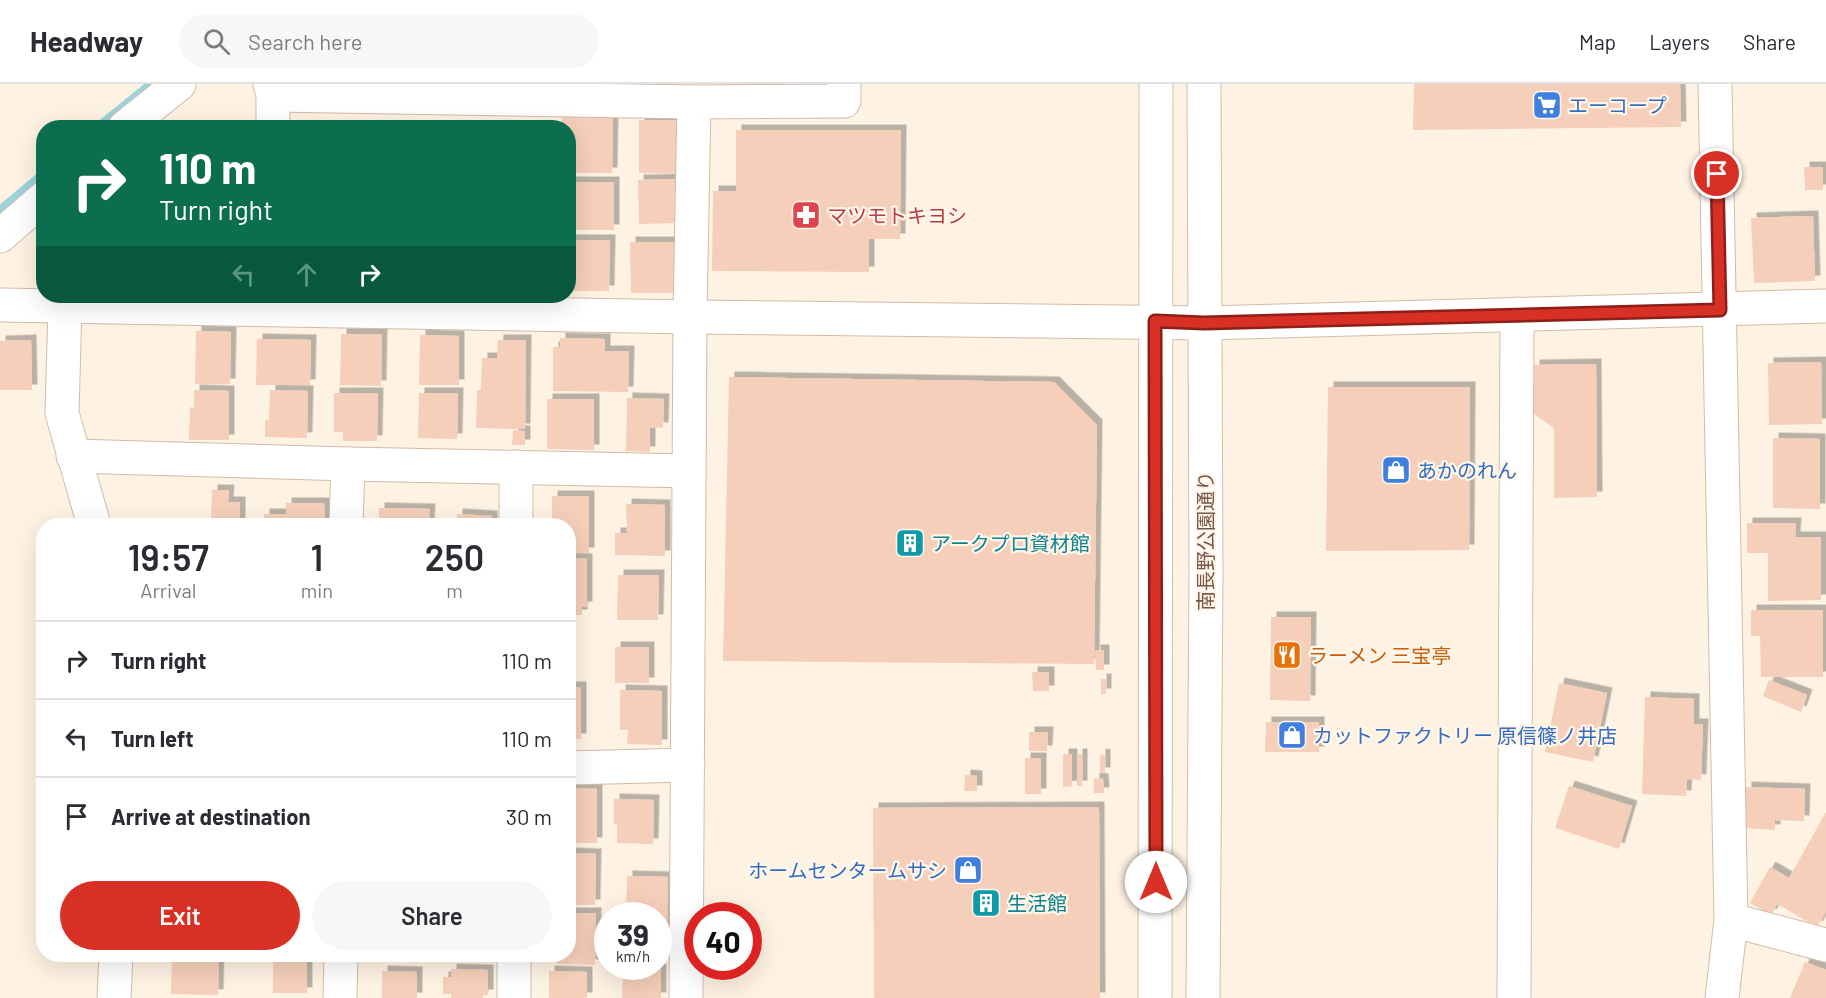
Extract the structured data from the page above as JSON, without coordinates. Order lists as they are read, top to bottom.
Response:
{
  "streets": {
    "street": ["南長野公園通り"]
  },
  "places": {
    "supermarket": ["エーコープ"],
    "pharmacy": ["マツモトキヨシ"],
    "shop": ["あかのれん", "カットファクトリー 原信篠ノ井店", "ホームセンタームサシ"],
    "building": ["アークプロ資材館", "生活館"],
    "restaurant": ["ラーメン 三宝亭"]
  },
  "page": {
    "header": "Headway",
    "search": "Search here",
    "nav": ["Map", "Layers", "Share"],
    "turn": ["110 m", "Turn right"],
    "eta": [
      "19:57",
      "Arrival",
      "1",
      "min",
      "250",
      "m"
    ],
    "list": [
      {
        "name": "Turn right",
        "value": "110 m"
      },
      {
        "name": "Turn left",
        "value": "110 m"
      },
      {
        "name": "Arrive at destination",
        "value": "30 m"
      }
    ],
    "buttons": ["Exit", "Share"],
    "speed": "39 km/h",
    "limit": "40"
  }
}
